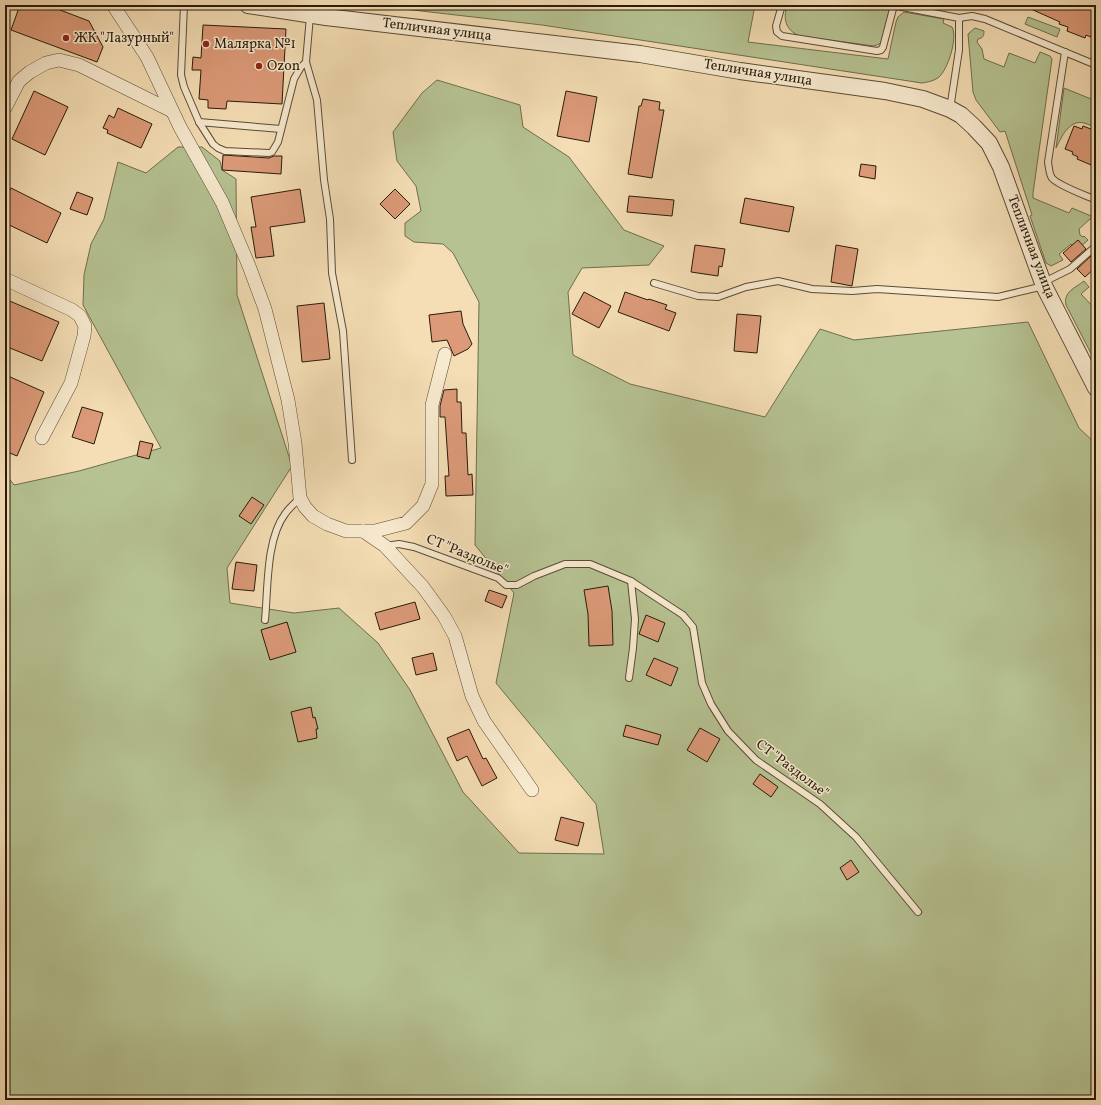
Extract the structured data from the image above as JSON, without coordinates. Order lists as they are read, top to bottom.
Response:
{
  "streets": {
    "street": ["Тепличная улица"],
    "lane": ["СТ \"Раздолье\""]
  },
  "places": ["ЖК \"Лазурный\"", "Малярка №1", "Ozon"]
}
